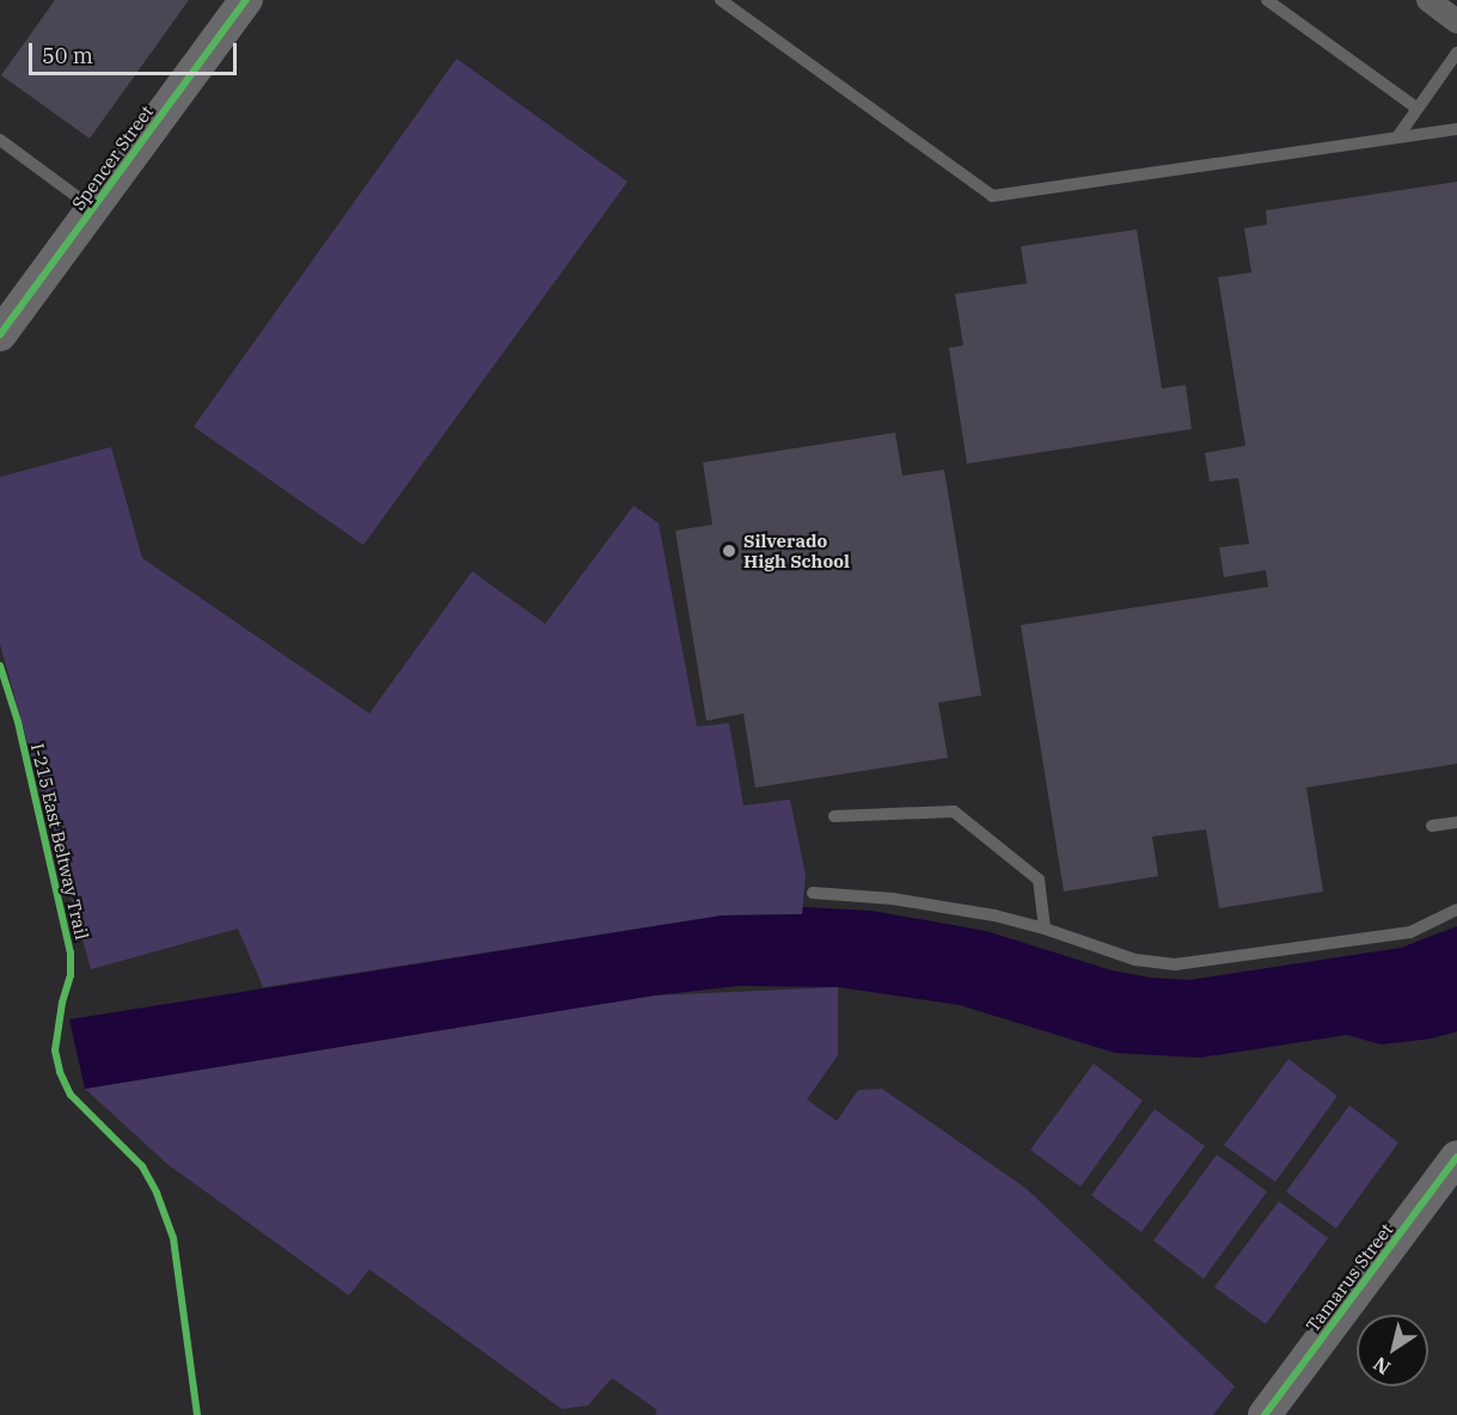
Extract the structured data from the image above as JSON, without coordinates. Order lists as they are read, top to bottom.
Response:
{
  "streets": {
    "main road": ["Spencer Street", "Tamarus Street"],
    "cycle path": ["I-215 East Beltway Trail"]
  },
  "places": ["Silverado High School"],
  "scale_bar": "50 m",
  "north": "bottom left"
}
